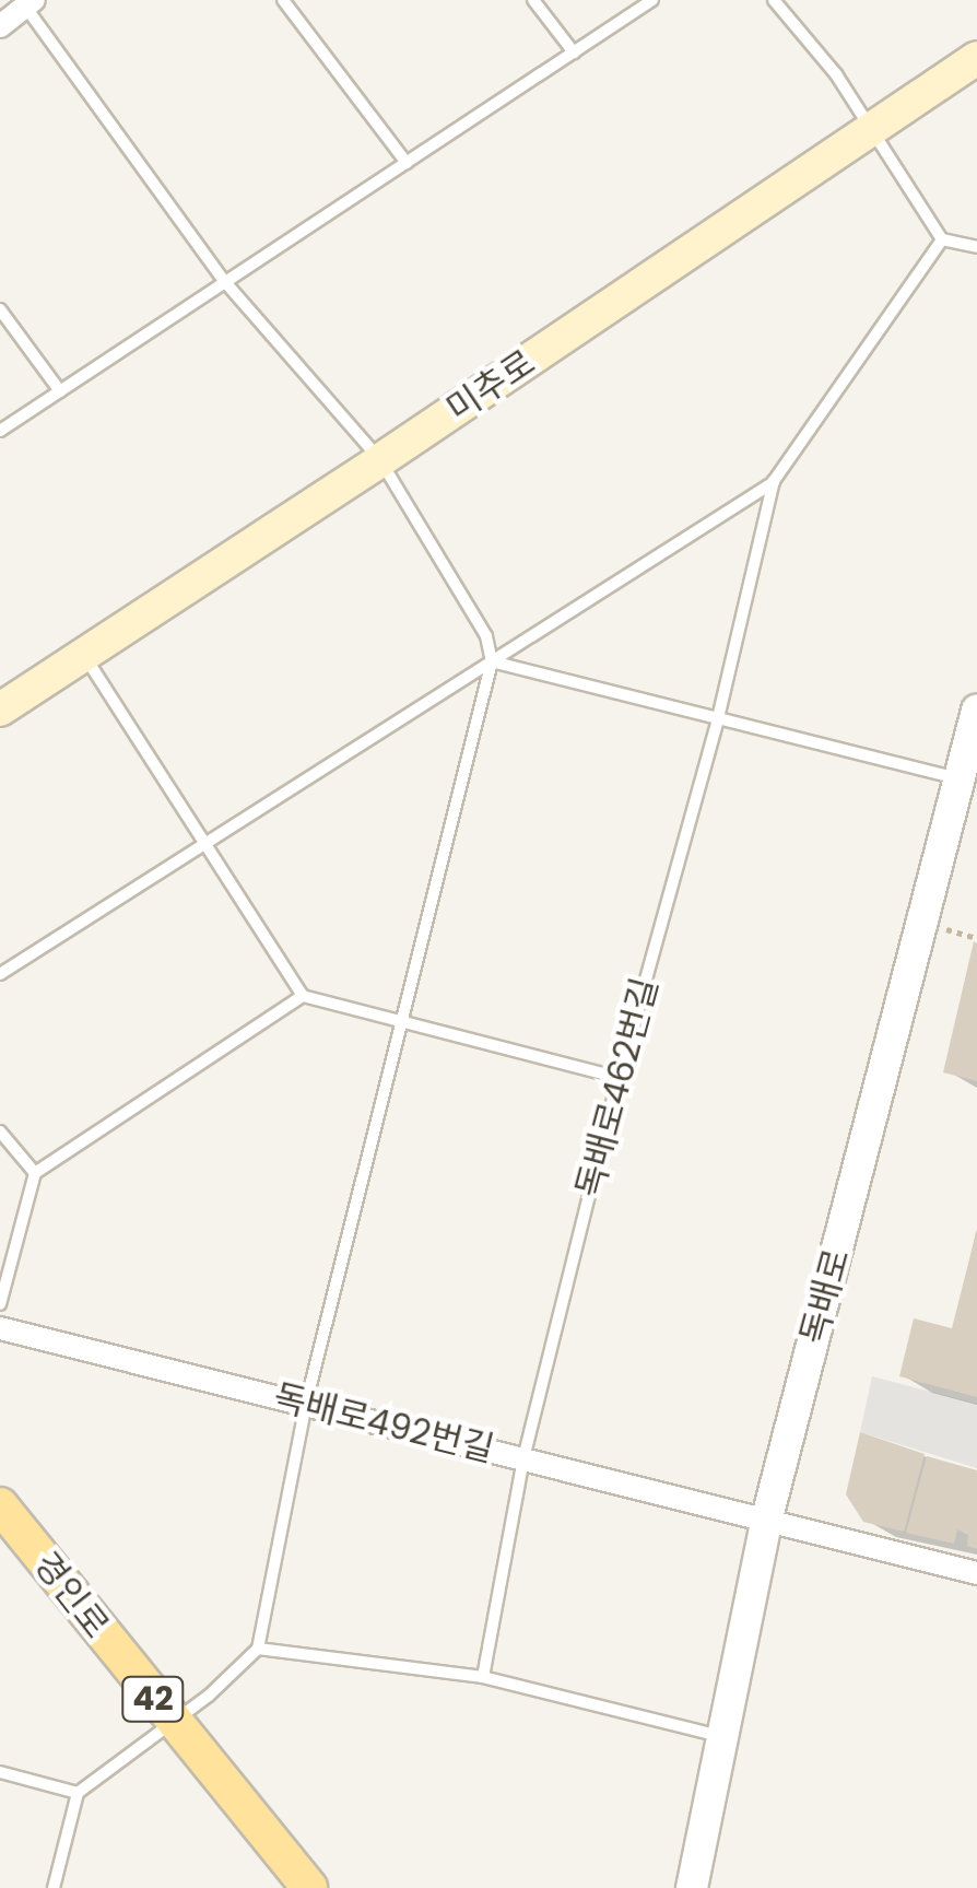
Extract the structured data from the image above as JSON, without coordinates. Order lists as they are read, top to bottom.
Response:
{
  "streets": {
    "main road": ["미추로", "경인로", "42"],
    "street": ["독배로", "독배로492번길"],
    "lane": ["독배로462번길"]
  },
  "crossings": [
    ["독배로462번길", "독배로492번길"],
    ["독배로", "독배로492번길"]
  ]
}
